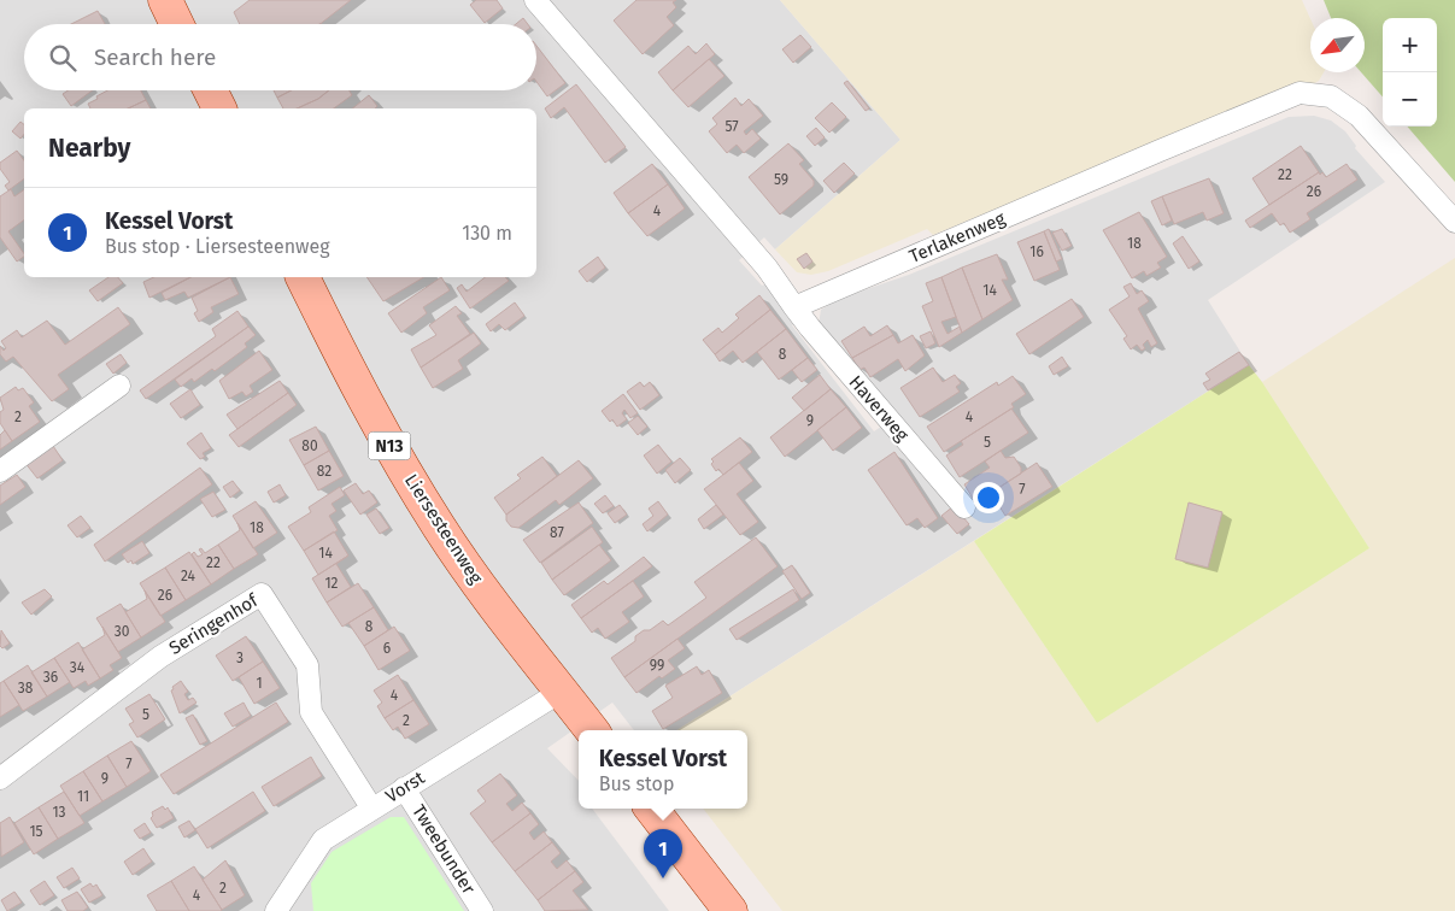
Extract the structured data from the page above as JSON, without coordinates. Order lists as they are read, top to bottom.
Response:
{
  "streets": {
    "main road": ["N13", "Liersesteenweg"],
    "street": [
      "Terlakenweg",
      "Haverweg",
      "Seringenhof",
      "Vorst",
      "Tweebunder"
    ]
  },
  "crossings": [
    ["Terlakenweg", "Haverweg"],
    ["Liersesteenweg", "Vorst"],
    ["Seringenhof", "Vorst"],
    ["Vorst", "Tweebunder"]
  ],
  "house_numbers": [
    "57",
    "22",
    "59",
    "26",
    "4",
    "18",
    "16",
    "14",
    "8",
    "2",
    "4",
    "9",
    "5",
    "80",
    "82",
    "7",
    "18",
    "87",
    "14",
    "22",
    "24",
    "12",
    "26",
    "8",
    "30",
    "6",
    "3",
    "99",
    "34",
    "36",
    "1",
    "38",
    "4",
    "5",
    "2",
    "7",
    "9",
    "11",
    "13",
    "15",
    "2",
    "4"
  ],
  "north": "bottom left",
  "page": {
    "map_buttons": ["+", "−"],
    "search": "Search here",
    "heading": "Nearby",
    "list": [
      {
        "mark": "1",
        "name": "Kessel Vorst",
        "note": "Bus stop · Liersesteenweg",
        "value": "130 m"
      }
    ],
    "popup": ["Kessel Vorst", "Bus stop"],
    "pins": "1"
  }
}
